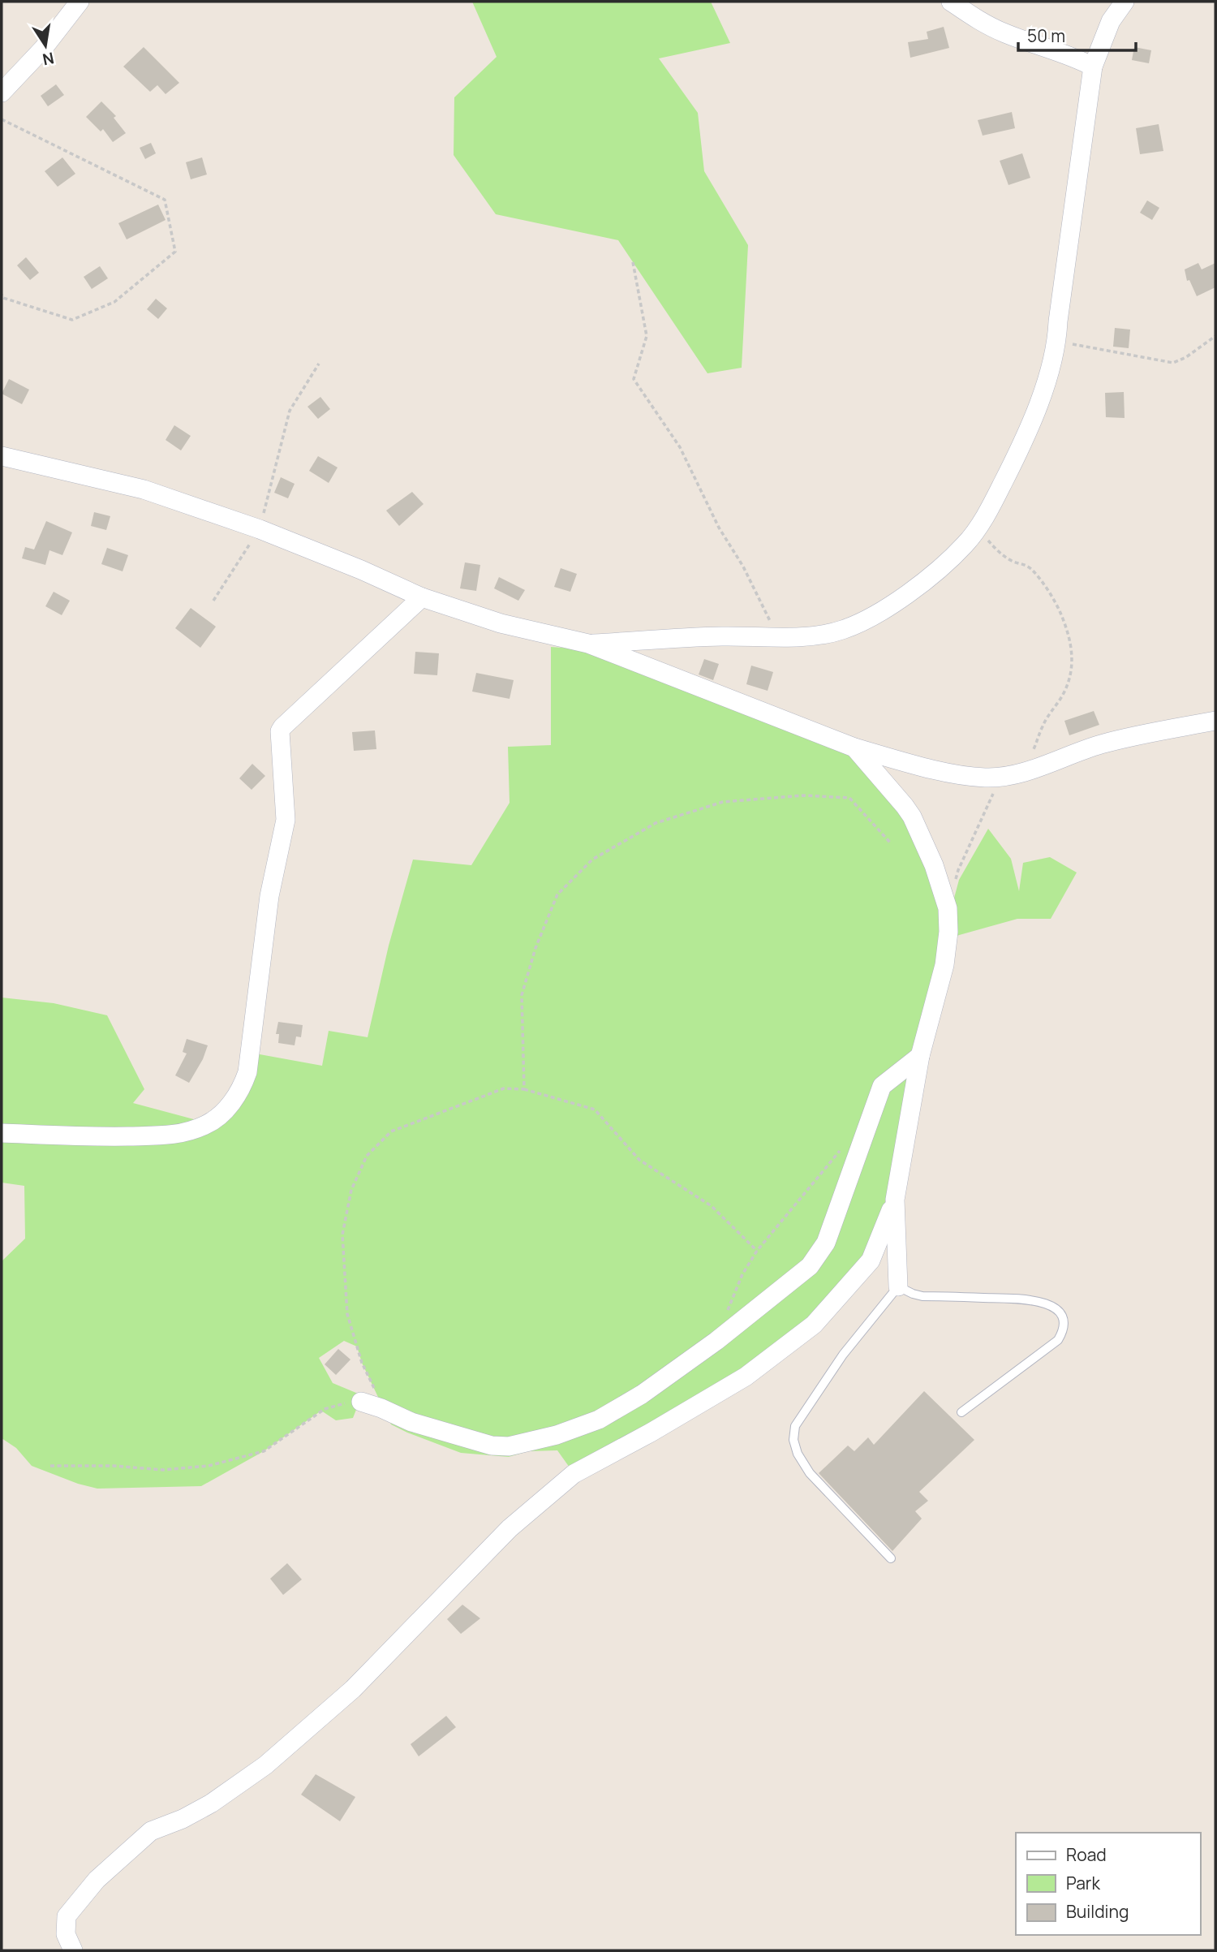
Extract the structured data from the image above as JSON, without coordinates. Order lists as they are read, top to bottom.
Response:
{
  "legend": ["Road", "Park", "Building"],
  "scale_bar": "50 m",
  "north": "bottom"
}
